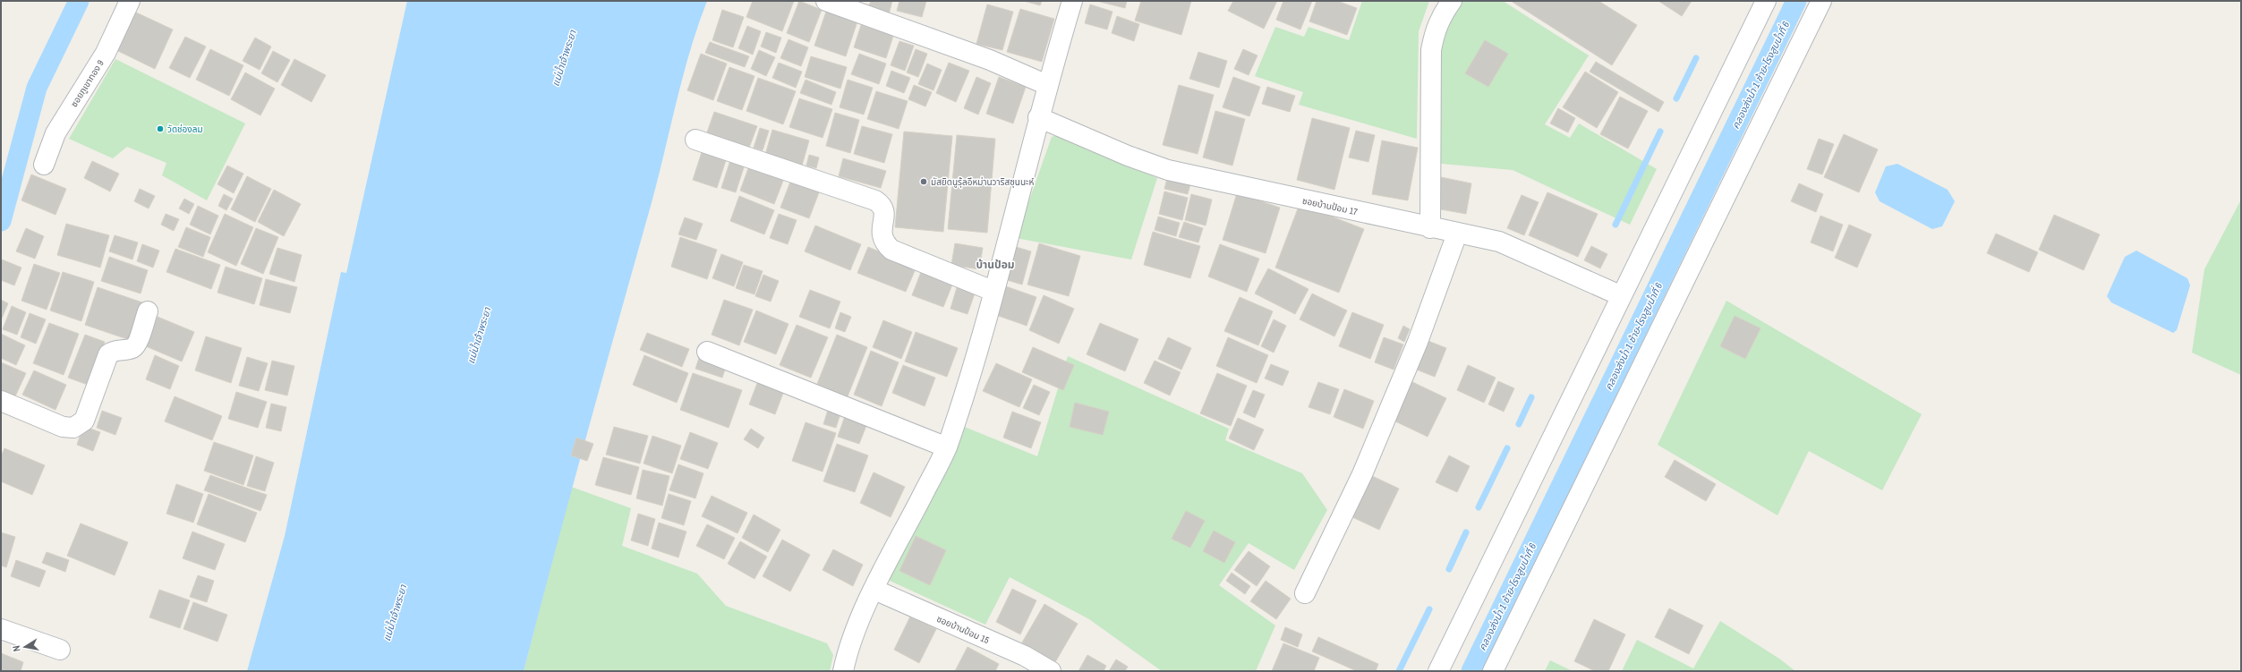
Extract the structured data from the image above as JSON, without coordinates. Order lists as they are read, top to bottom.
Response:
{
  "streets": {
    "street": ["ซอยภูเขาทอง 9", "ซอยบ้านป้อม 17", "ซอยบ้านป้อม 15"]
  },
  "districts": ["บ้านป้อม"],
  "water": ["แม่น้ำเจ้าพระยา", "คลองส่งน้ำ 1 ซ้าย-โรงสูบน้ำที่ 6"],
  "places": ["วัดช่องลม", "มัสยิดนูรุ้ลอีหม่านวาริสซุนนะห์"],
  "north": "left"
}
